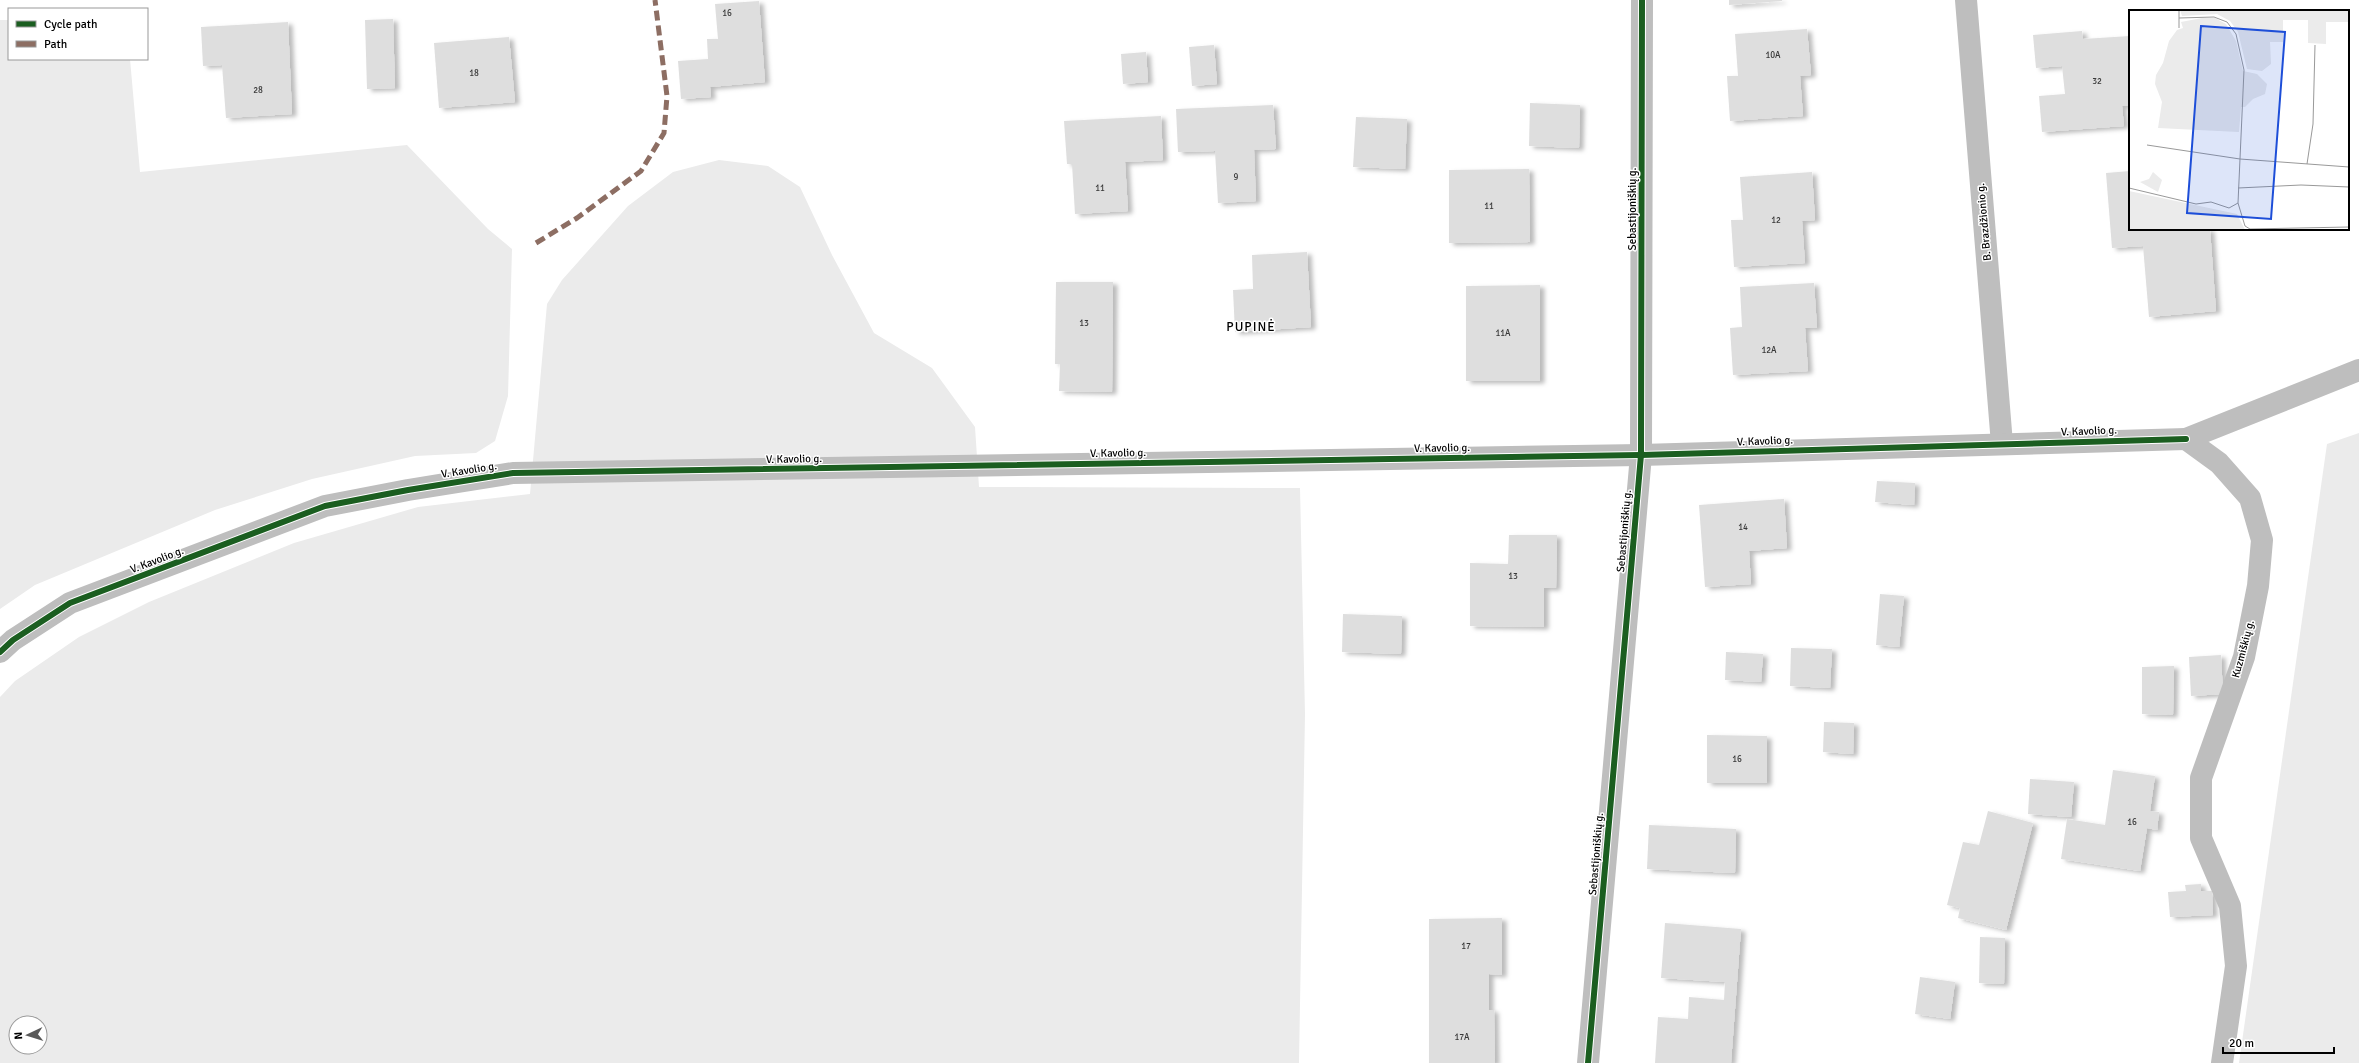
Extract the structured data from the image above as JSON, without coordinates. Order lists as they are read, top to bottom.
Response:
{
  "streets": {
    "street": [
      "Sebastijoniškių g.",
      "B. Brazdžionio g.",
      "V. Kavolio g.",
      "Kuzmiškių g."
    ]
  },
  "crossings": [
    ["Sebastijoniškių g.", "V. Kavolio g."],
    ["B. Brazdžionio g.", "V. Kavolio g."],
    ["V. Kavolio g.", "Kuzmiškių g."]
  ],
  "districts": ["PUPINĖ"],
  "house_numbers": [
    "16",
    "10A",
    "18",
    "32",
    "28",
    "9",
    "11",
    "11",
    "12",
    "13",
    "11A",
    "12A",
    "14",
    "13",
    "16",
    "16",
    "17",
    "17A"
  ],
  "legend": ["Cycle path", "Path"],
  "scale_bar": "20 m",
  "north": "left"
}
